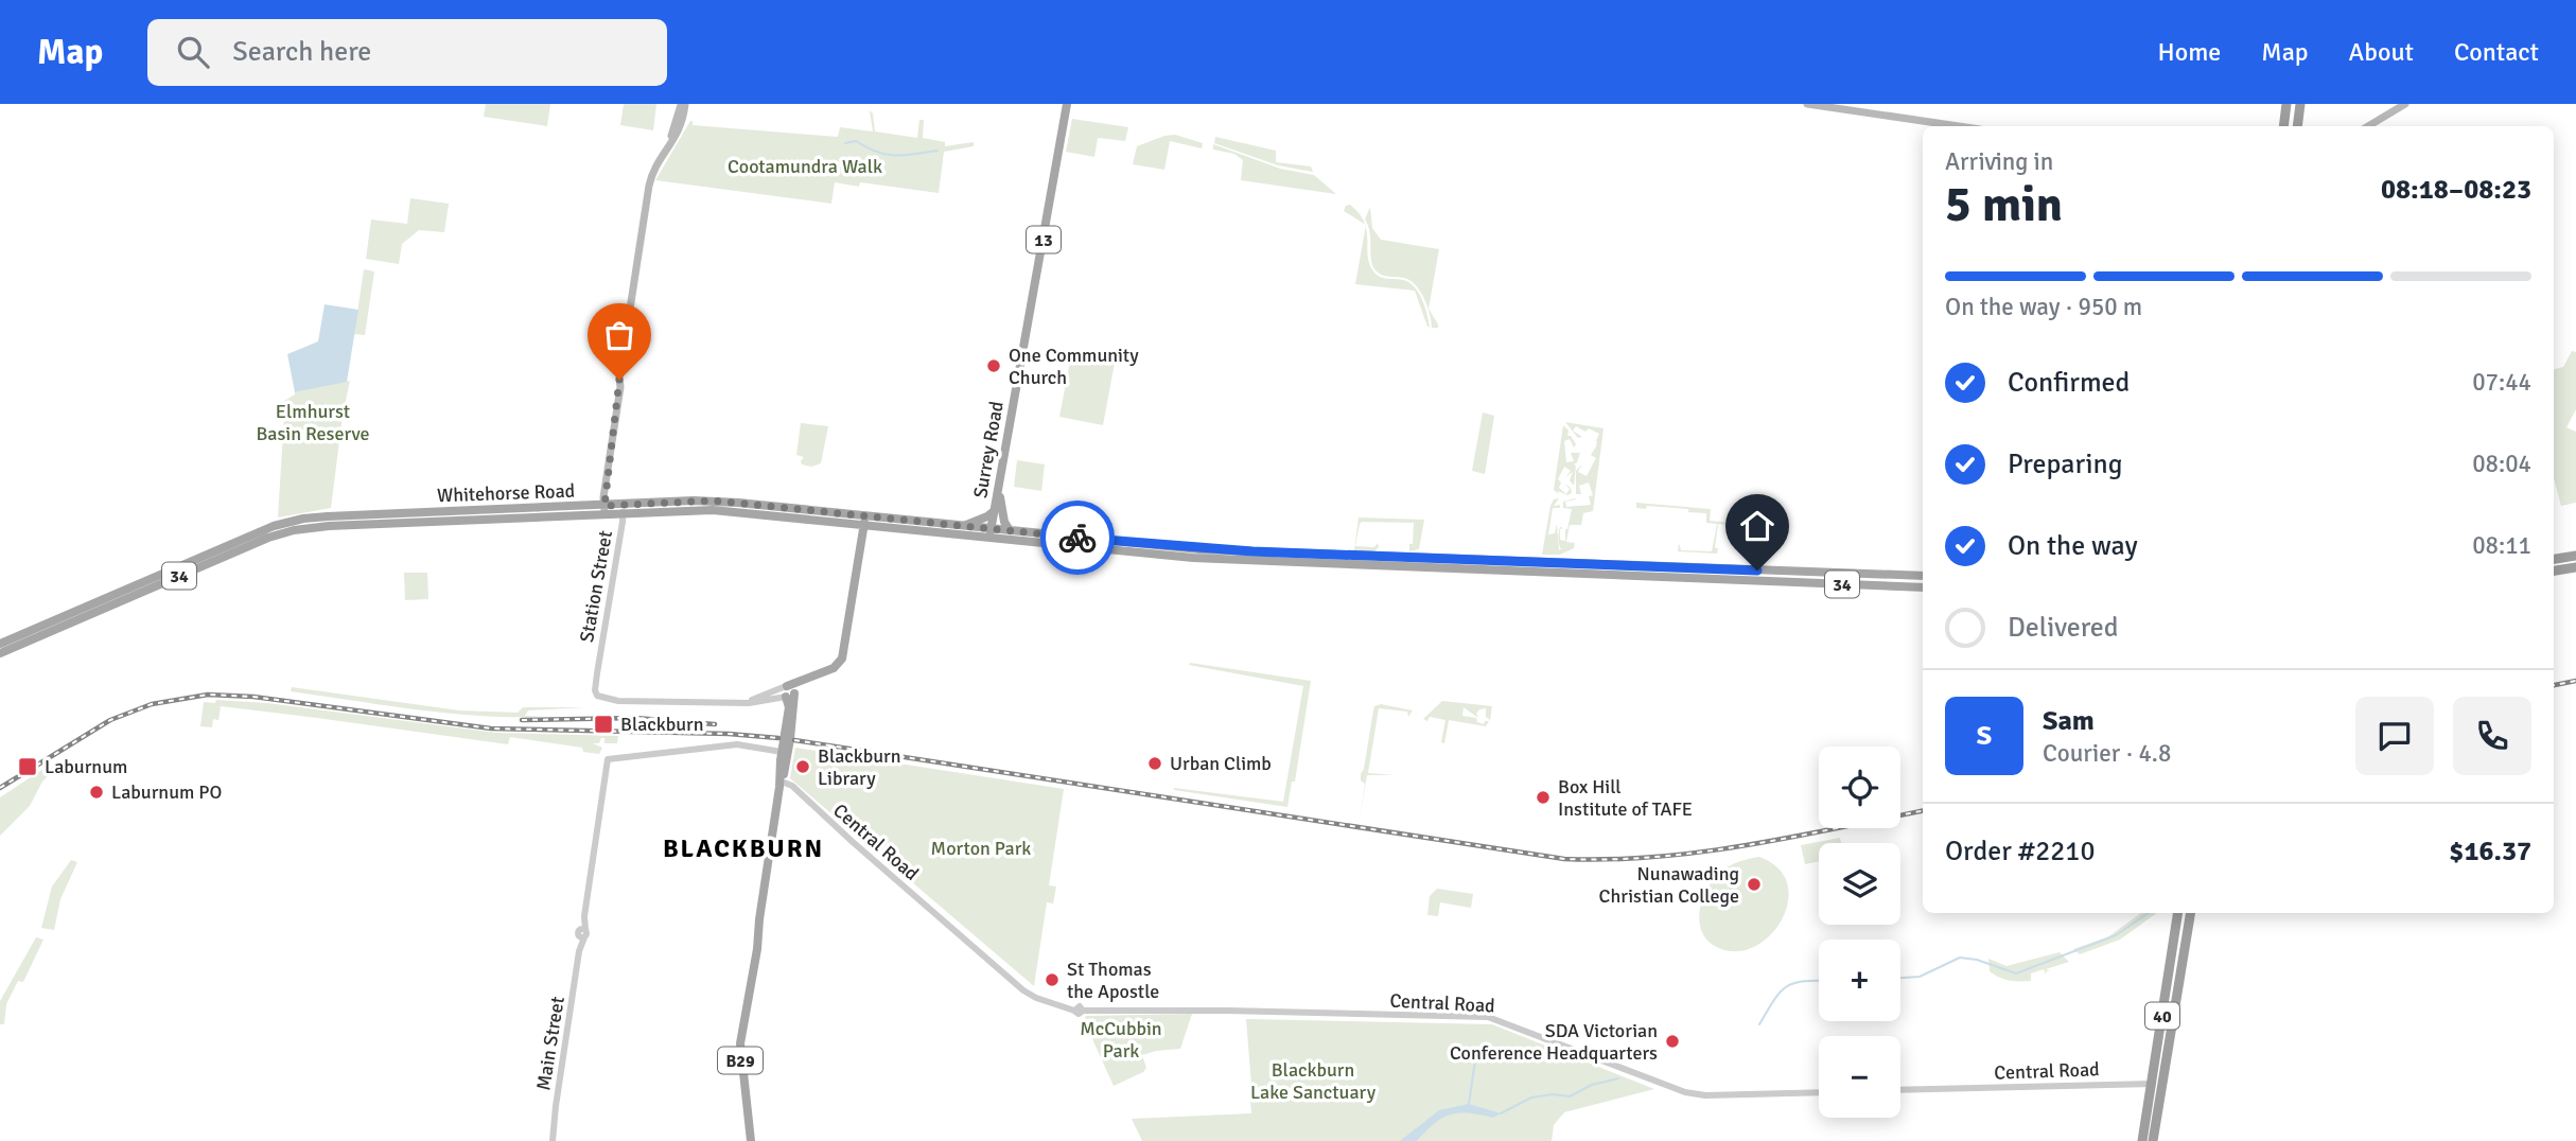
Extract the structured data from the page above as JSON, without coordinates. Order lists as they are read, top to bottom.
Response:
{
  "streets": {
    "highway": ["40"],
    "main road": [
      "13",
      "Surrey Road",
      "Whitehorse Road",
      "34",
      "B29"
    ],
    "street": ["Station Street", "Central Road", "Main Street"]
  },
  "crossings": [
    ["Surrey Road", "Whitehorse Road"],
    ["Whitehorse Road", "Station Street"],
    ["Station Street", "B29"],
    ["Central Road", "40"],
    ["Central Road", "B29"],
    ["Main Street", "B29"]
  ],
  "districts": ["BLACKBURN"],
  "parks": [
    "Cootamundra Walk",
    "Elmhurst Basin Reserve",
    "Morton Park",
    "McCubbin Park",
    "Blackburn Lake Sanctuary"
  ],
  "places": {
    "other": [
      "One Community Church",
      "Urban Climb",
      "Blackburn Library",
      "Laburnum PO",
      "Box Hill Institute of TAFE",
      "Nunawading Christian College",
      "St Thomas the Apostle",
      "SDA Victorian Conference Headquarters"
    ],
    "transit": ["Blackburn", "Laburnum"]
  },
  "page": {
    "header": "Map",
    "search": "Search here",
    "nav": [
      "Home",
      "Map",
      "About",
      "Contact"
    ],
    "heading": ["5 min", "Arriving in", "08:18–08:23"],
    "panel": [
      "Sam",
      "Courier · 4.8",
      "Order #2210",
      "$16.37"
    ],
    "bar": "On the way · 950 m",
    "list": [
      ["Confirmed", "07:44"],
      ["Preparing", "08:04"],
      ["On the way", "08:11"],
      "Delivered"
    ],
    "round": "S",
    "map_buttons": ["+", "−"]
  }
}
